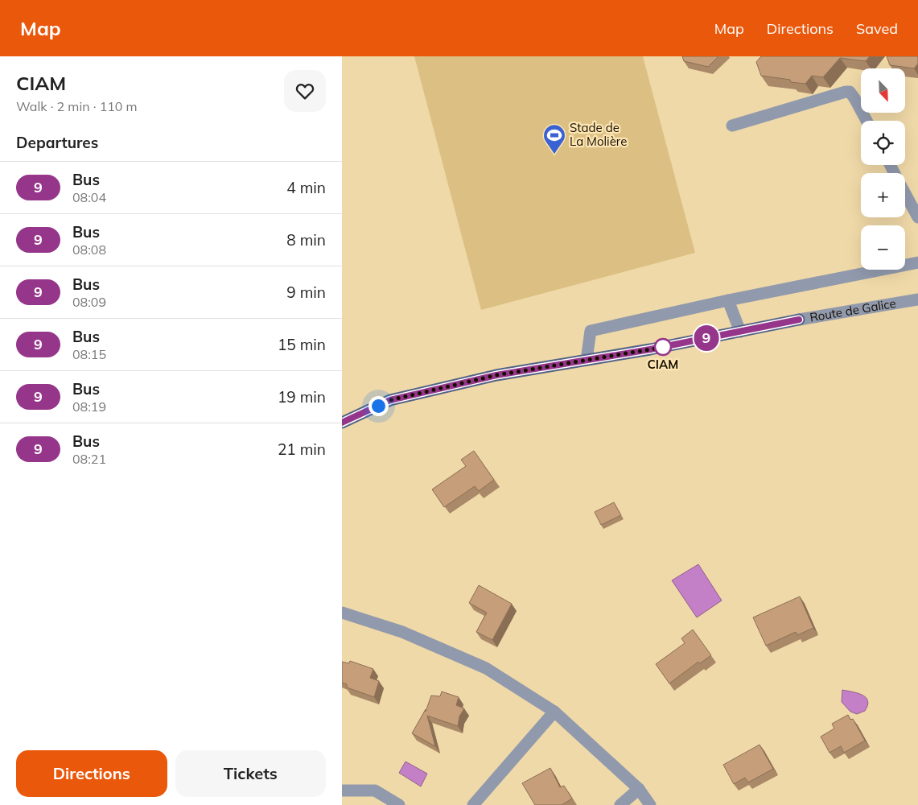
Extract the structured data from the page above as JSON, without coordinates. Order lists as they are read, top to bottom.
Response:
{
  "streets": {
    "main road": ["Route de Galice"]
  },
  "places": {
    "sports": ["Stade de La Molière"],
    "other": ["CIAM"]
  },
  "lines": ["bus line 9"],
  "north": "bottom right",
  "page": {
    "header": "Map",
    "nav": ["Map", "Directions", "Saved"],
    "heading": [
      ["CIAM", "Walk · 2 min · 110 m"],
      "Departures"
    ],
    "on_map": "9",
    "map_buttons": ["+", "−"],
    "list": [
      {
        "mark": "9",
        "name": "Bus",
        "note": "08:04",
        "value": "4 min"
      },
      {
        "mark": "9",
        "name": "Bus",
        "note": "08:08",
        "value": "8 min"
      },
      {
        "mark": "9",
        "name": "Bus",
        "note": "08:09",
        "value": "9 min"
      },
      {
        "mark": "9",
        "name": "Bus",
        "note": "08:15",
        "value": "15 min"
      },
      {
        "mark": "9",
        "name": "Bus",
        "note": "08:19",
        "value": "19 min"
      },
      {
        "mark": "9",
        "name": "Bus",
        "note": "08:21",
        "value": "21 min"
      }
    ],
    "buttons": ["Directions", "Tickets"]
  }
}
